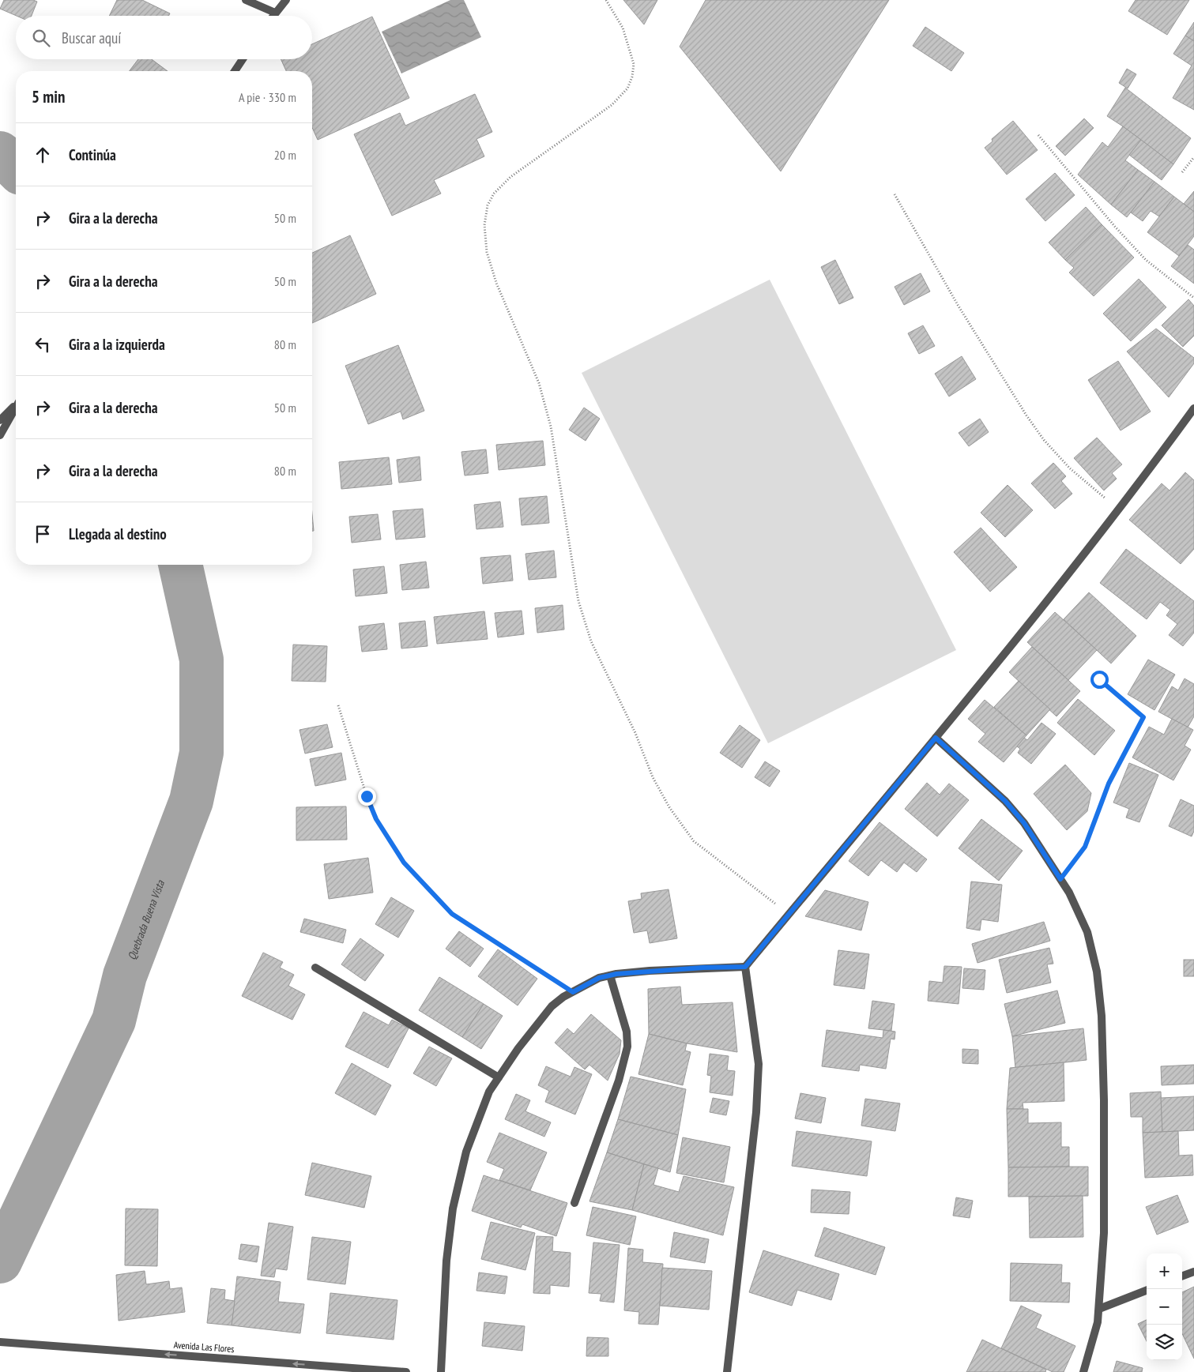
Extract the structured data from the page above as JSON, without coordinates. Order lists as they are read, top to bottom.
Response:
{
  "streets": {
    "street": ["Avenida Las Flores"]
  },
  "one_way": ["Avenida Las Flores"],
  "water": ["Quebrada Buena Vista"],
  "page": {
    "search": "Buscar aquí",
    "heading": ["5 min", "A pie · 330 m"],
    "list": [
      ["Continúa", "20 m"],
      ["Gira a la derecha", "50 m"],
      ["Gira a la derecha", "50 m"],
      ["Gira a la izquierda", "80 m"],
      ["Gira a la derecha", "50 m"],
      ["Gira a la derecha", "80 m"],
      "Llegada al destino"
    ],
    "map_buttons": ["+", "−"]
  }
}
